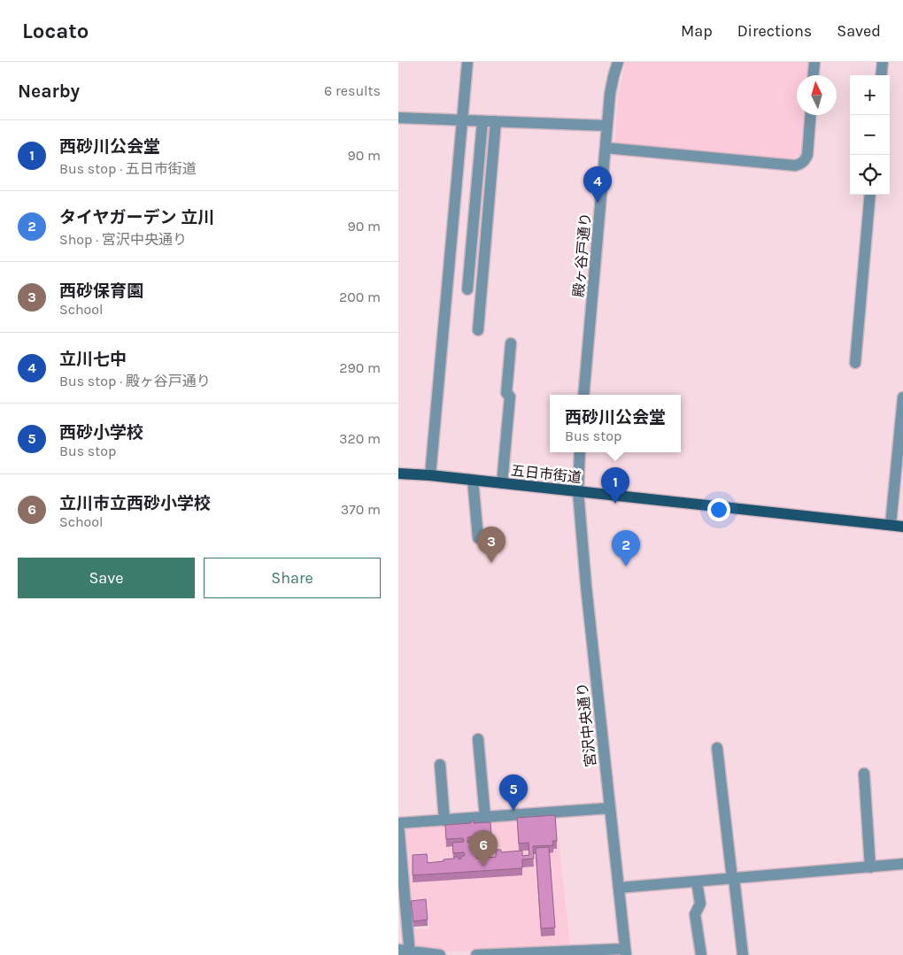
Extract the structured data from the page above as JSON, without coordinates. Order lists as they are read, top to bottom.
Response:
{
  "streets": {
    "main road": ["五日市街道"],
    "street": ["殿ヶ谷戸通り", "宮沢中央通り"]
  },
  "crossings": [
    ["五日市街道", "宮沢中央通り"]
  ],
  "north": "top",
  "page": {
    "header": "Locato",
    "nav": ["Map", "Directions", "Saved"],
    "heading": ["Nearby", "6 results"],
    "map_buttons": ["+", "−"],
    "list": [
      {
        "mark": "1",
        "name": "西砂川公会堂",
        "note": "Bus stop · 五日市街道",
        "value": "90 m"
      },
      {
        "mark": "2",
        "name": "タイヤガーデン 立川",
        "note": "Shop · 宮沢中央通り",
        "value": "90 m"
      },
      {
        "mark": "3",
        "name": "西砂保育園",
        "note": "School",
        "value": "200 m"
      },
      {
        "mark": "4",
        "name": "立川七中",
        "note": "Bus stop · 殿ヶ谷戸通り",
        "value": "290 m"
      },
      {
        "mark": "5",
        "name": "西砂小学校",
        "note": "Bus stop",
        "value": "320 m"
      },
      {
        "mark": "6",
        "name": "立川市立西砂小学校",
        "note": "School",
        "value": "370 m"
      }
    ],
    "pins": [
      "4",
      "1",
      "3",
      "2",
      "5",
      "6"
    ],
    "popup": ["西砂川公会堂", "Bus stop"],
    "buttons": ["Save", "Share"]
  }
}
